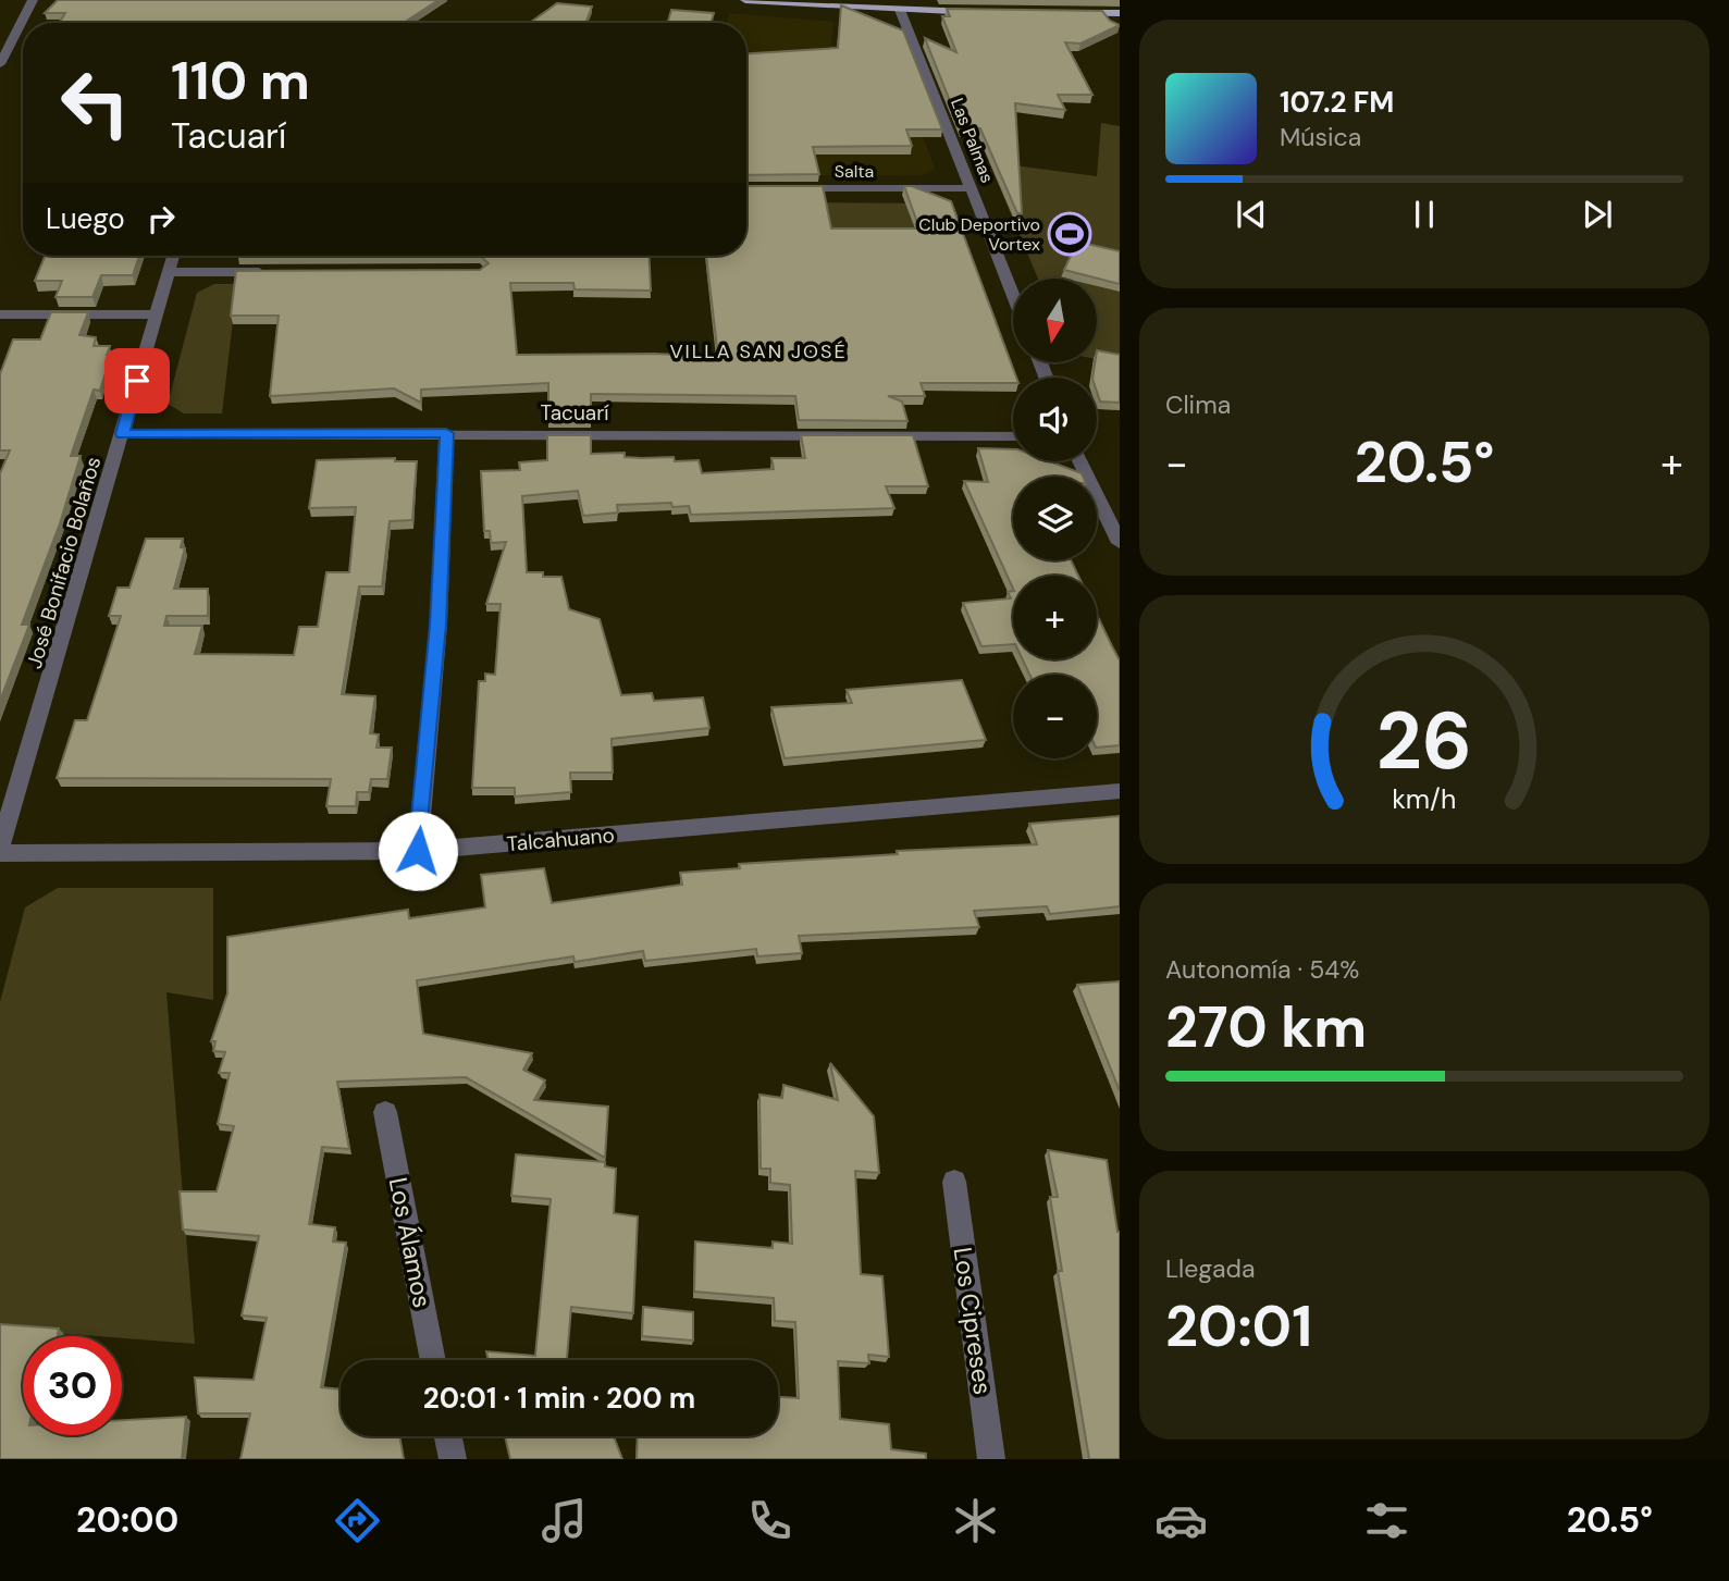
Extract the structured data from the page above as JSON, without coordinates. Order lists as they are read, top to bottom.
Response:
{
  "streets": {
    "street": [
      "Las Palmas",
      "Salta",
      "Tacuarí",
      "José Bonifacio Bolaños",
      "Talcahuano",
      "Los Álamos",
      "Los Cipreses"
    ]
  },
  "crossings": [
    ["Las Palmas", "Salta"],
    ["Tacuarí", "José Bonifacio Bolaños"]
  ],
  "districts": ["VILLA SAN JOSÉ"],
  "places": {
    "sports": ["Club Deportivo Vortex"]
  },
  "north": "bottom",
  "page": {
    "turn": ["110 m", "Tacuarí"],
    "song": ["107.2 FM", "Música"],
    "then": "Luego",
    "map_buttons": ["+", "−"],
    "tile": [
      "Clima",
      ["Autonomía · 54%", "270 km"],
      ["Llegada", "20:01"]
    ],
    "heat": ["−", "20.5°", "+"],
    "limit": "30",
    "trip": "20:01 · 1 min · 200 m",
    "tabs": ["20:00", "20.5°"],
    "gauge": ["26", "km/h"]
  }
}
